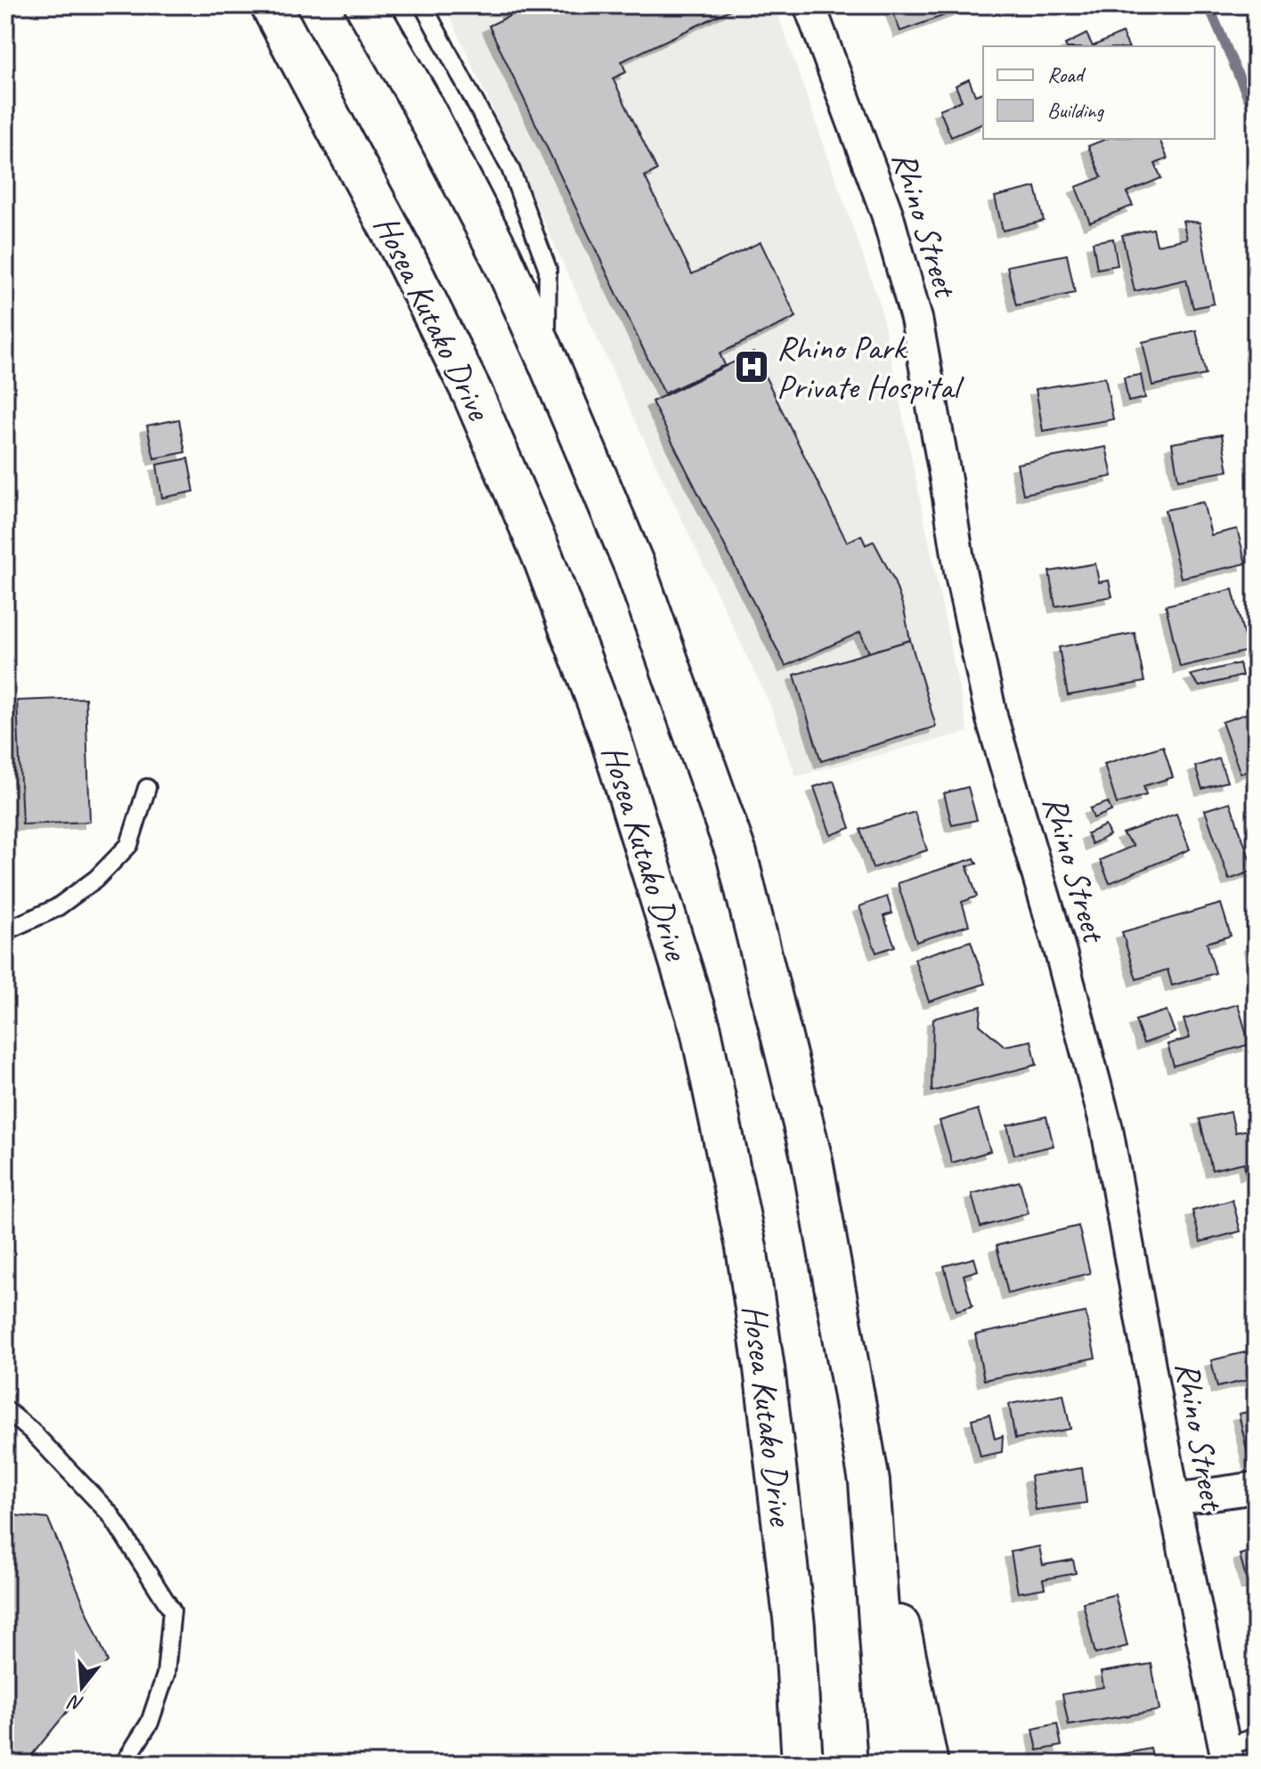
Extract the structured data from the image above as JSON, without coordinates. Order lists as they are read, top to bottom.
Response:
{
  "streets": {
    "main road": ["Hosea Kutako Drive"],
    "street": ["Rhino Street"]
  },
  "places": {
    "hospital": ["Rhino Park Private Hospital"]
  },
  "legend": ["Road", "Building"],
  "north": "bottom"
}
